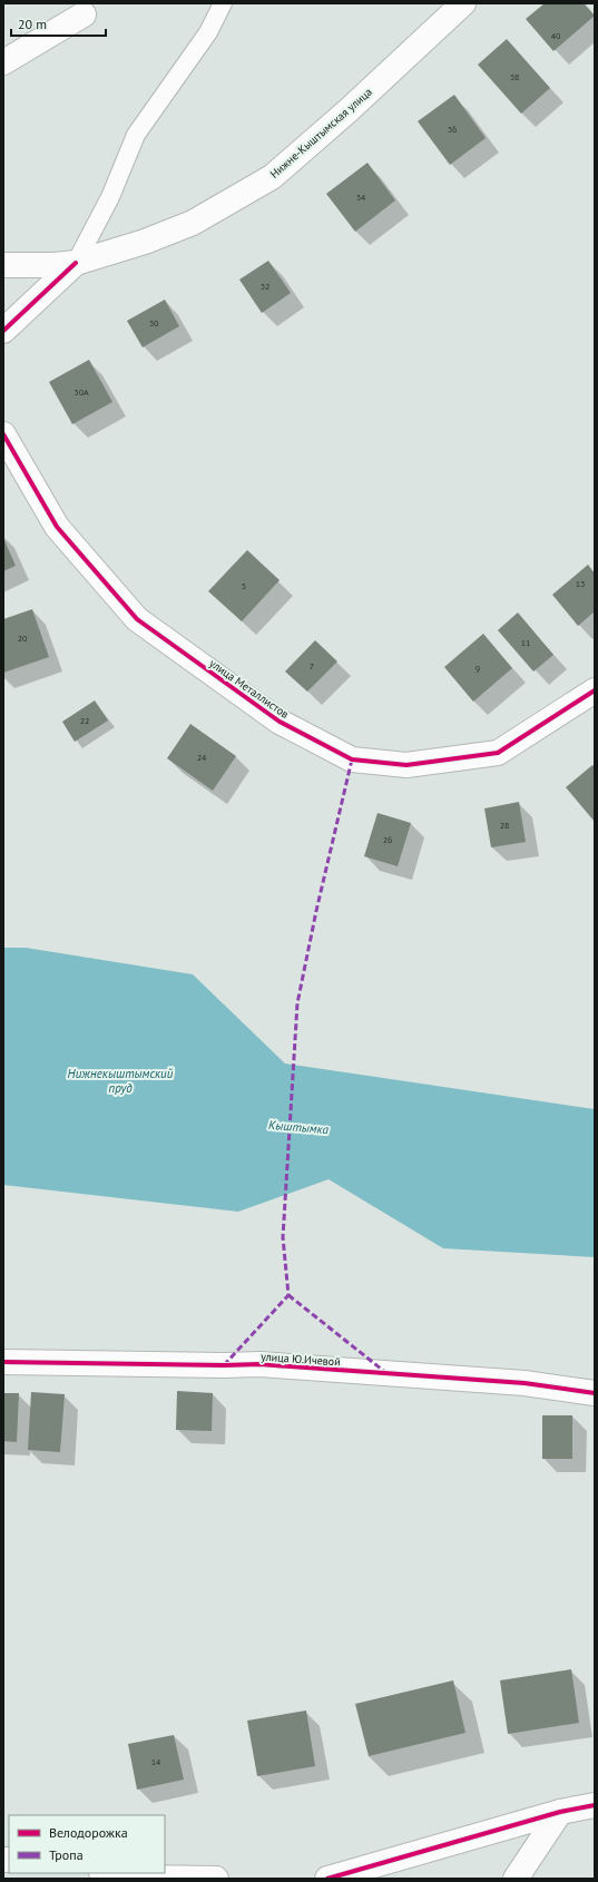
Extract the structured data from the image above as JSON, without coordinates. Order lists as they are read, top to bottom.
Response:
{
  "streets": {
    "street": ["Нижне-Кыштымская улица", "улица Металлистов", "улица Ю.Ичевой"]
  },
  "water": ["Нижнекыштымский пруд", "Кыштымка"],
  "house_numbers": [
    "40",
    "38",
    "36",
    "34",
    "32",
    "30",
    "30А",
    "13",
    "5",
    "20",
    "11",
    "7",
    "9",
    "22",
    "24",
    "28",
    "26",
    "14"
  ],
  "legend": ["Велодорожка", "Тропа"],
  "scale_bar": "20 m"
}
